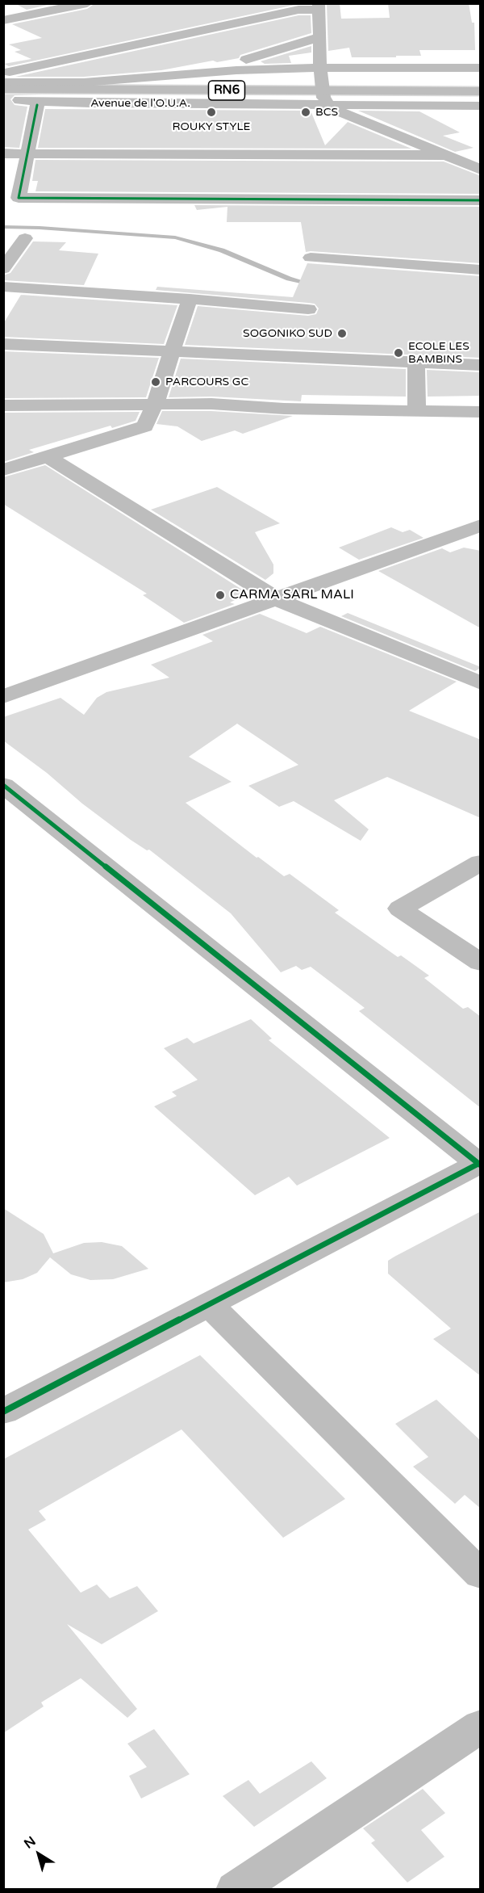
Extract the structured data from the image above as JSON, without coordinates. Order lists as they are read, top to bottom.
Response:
{
  "streets": {
    "main road": ["RN6", "Avenue de l'O.U.A."]
  },
  "places": [
    "ROUKY STYLE",
    "BCS",
    "SOGONIKO SUD",
    "ECOLE LES BAMBINS",
    "PARCOURS GC",
    "CARMA SARL MALI"
  ],
  "north": "top left"
}
